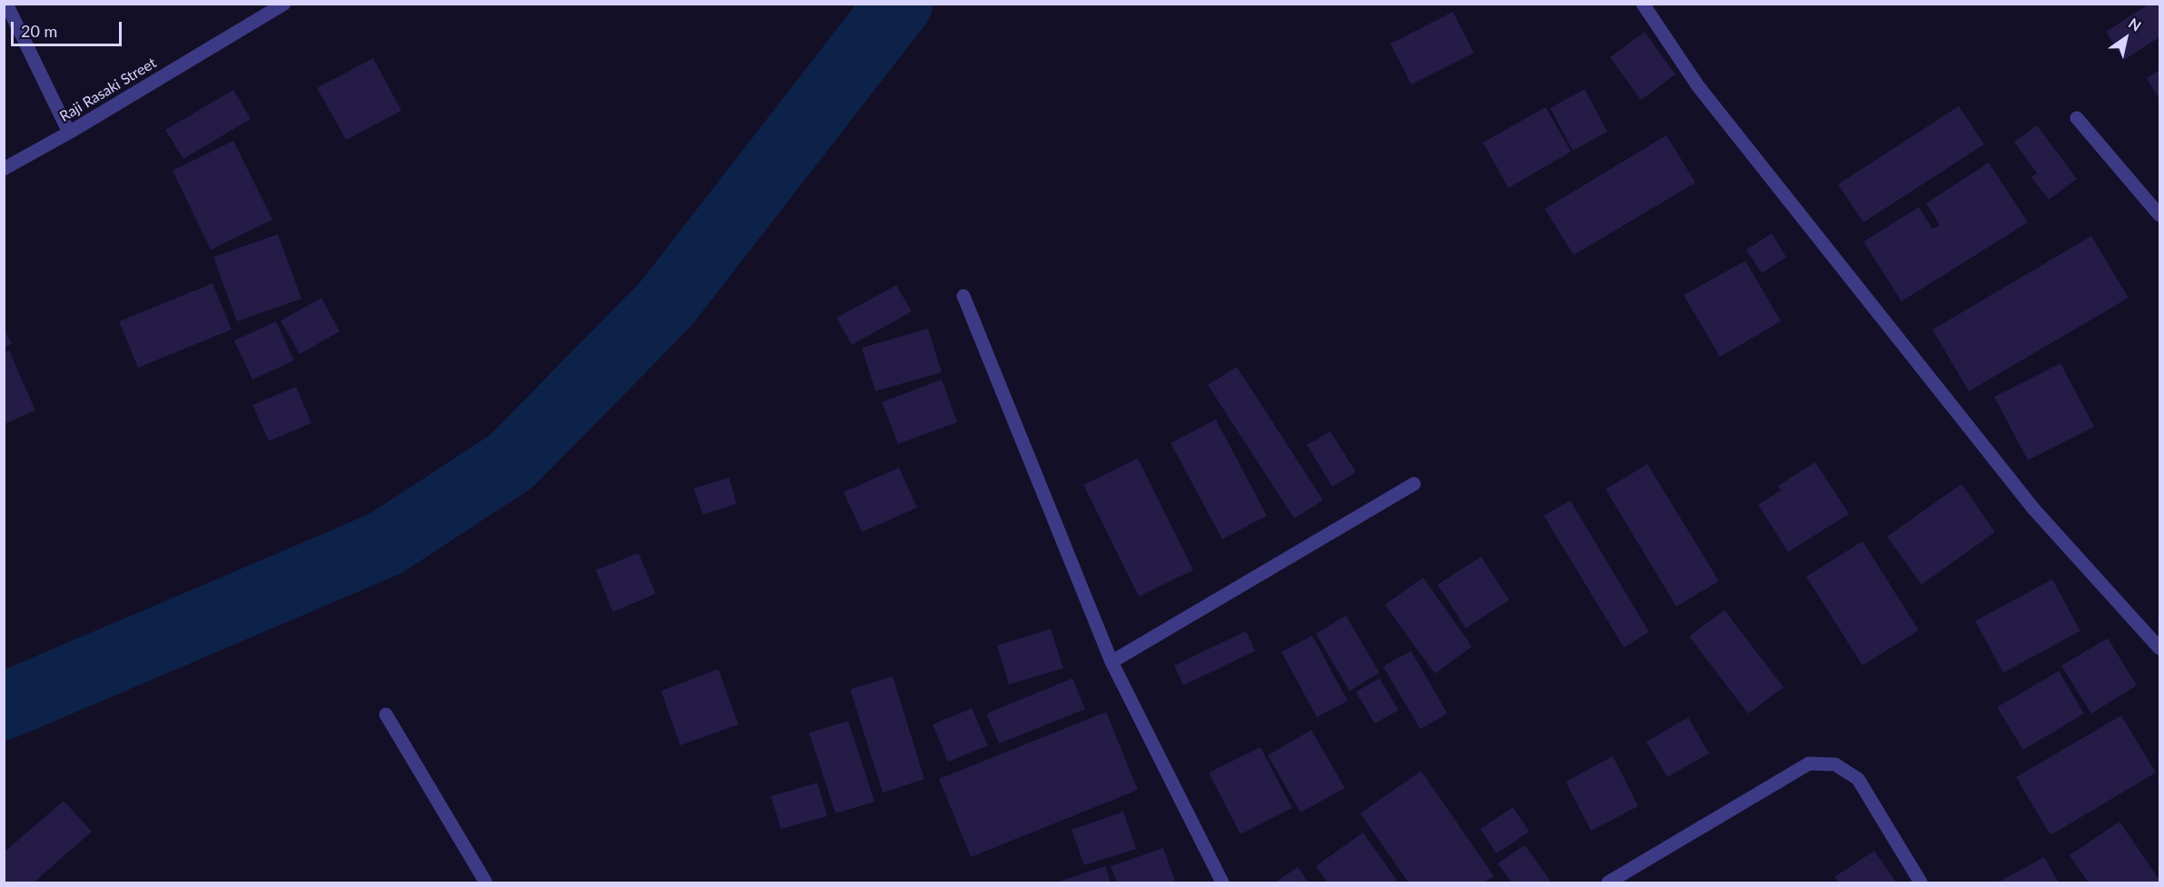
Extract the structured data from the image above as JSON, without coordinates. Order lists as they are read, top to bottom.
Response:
{
  "streets": {
    "street": ["Raji Rasaki Street"]
  },
  "scale_bar": "20 m",
  "north": "top right"
}
